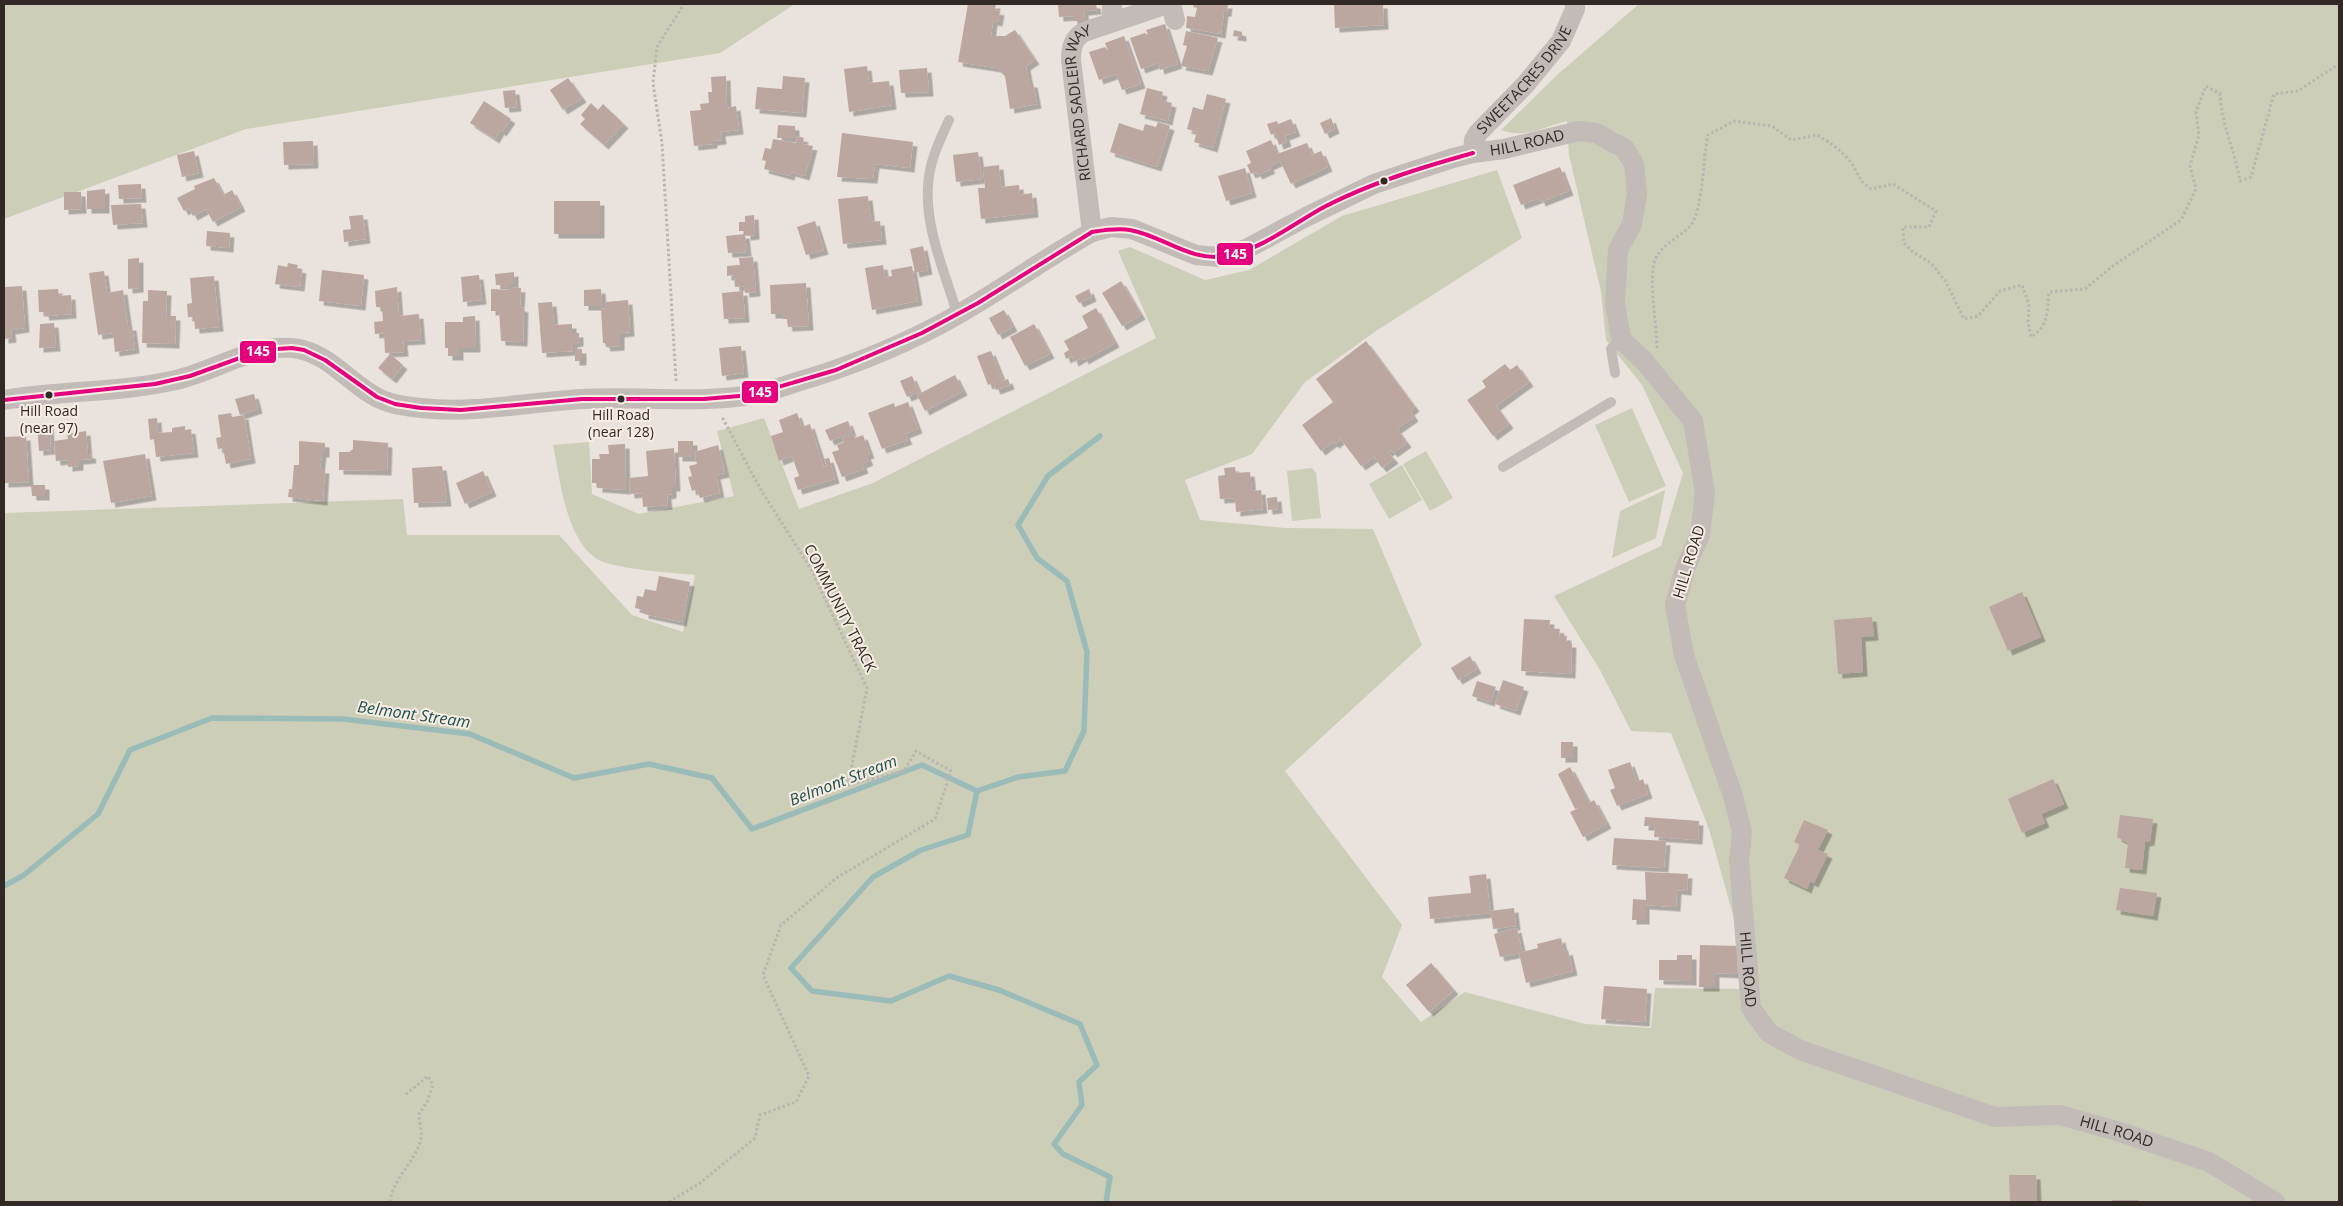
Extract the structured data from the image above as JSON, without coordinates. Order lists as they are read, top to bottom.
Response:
{
  "streets": {
    "street": ["SWEETACRES DRIVE", "RICHARD SADLEIR WAY", "HILL ROAD"],
    "path": ["COMMUNITY TRACK"]
  },
  "crossings": [
    ["SWEETACRES DRIVE", "HILL ROAD"],
    ["RICHARD SADLEIR WAY", "HILL ROAD"],
    ["HILL ROAD", "COMMUNITY TRACK"]
  ],
  "water": ["Belmont Stream"],
  "places": ["Hill Road (near 97)", "Hill Road (near 128)"],
  "lines": ["transit line 145"]
}
